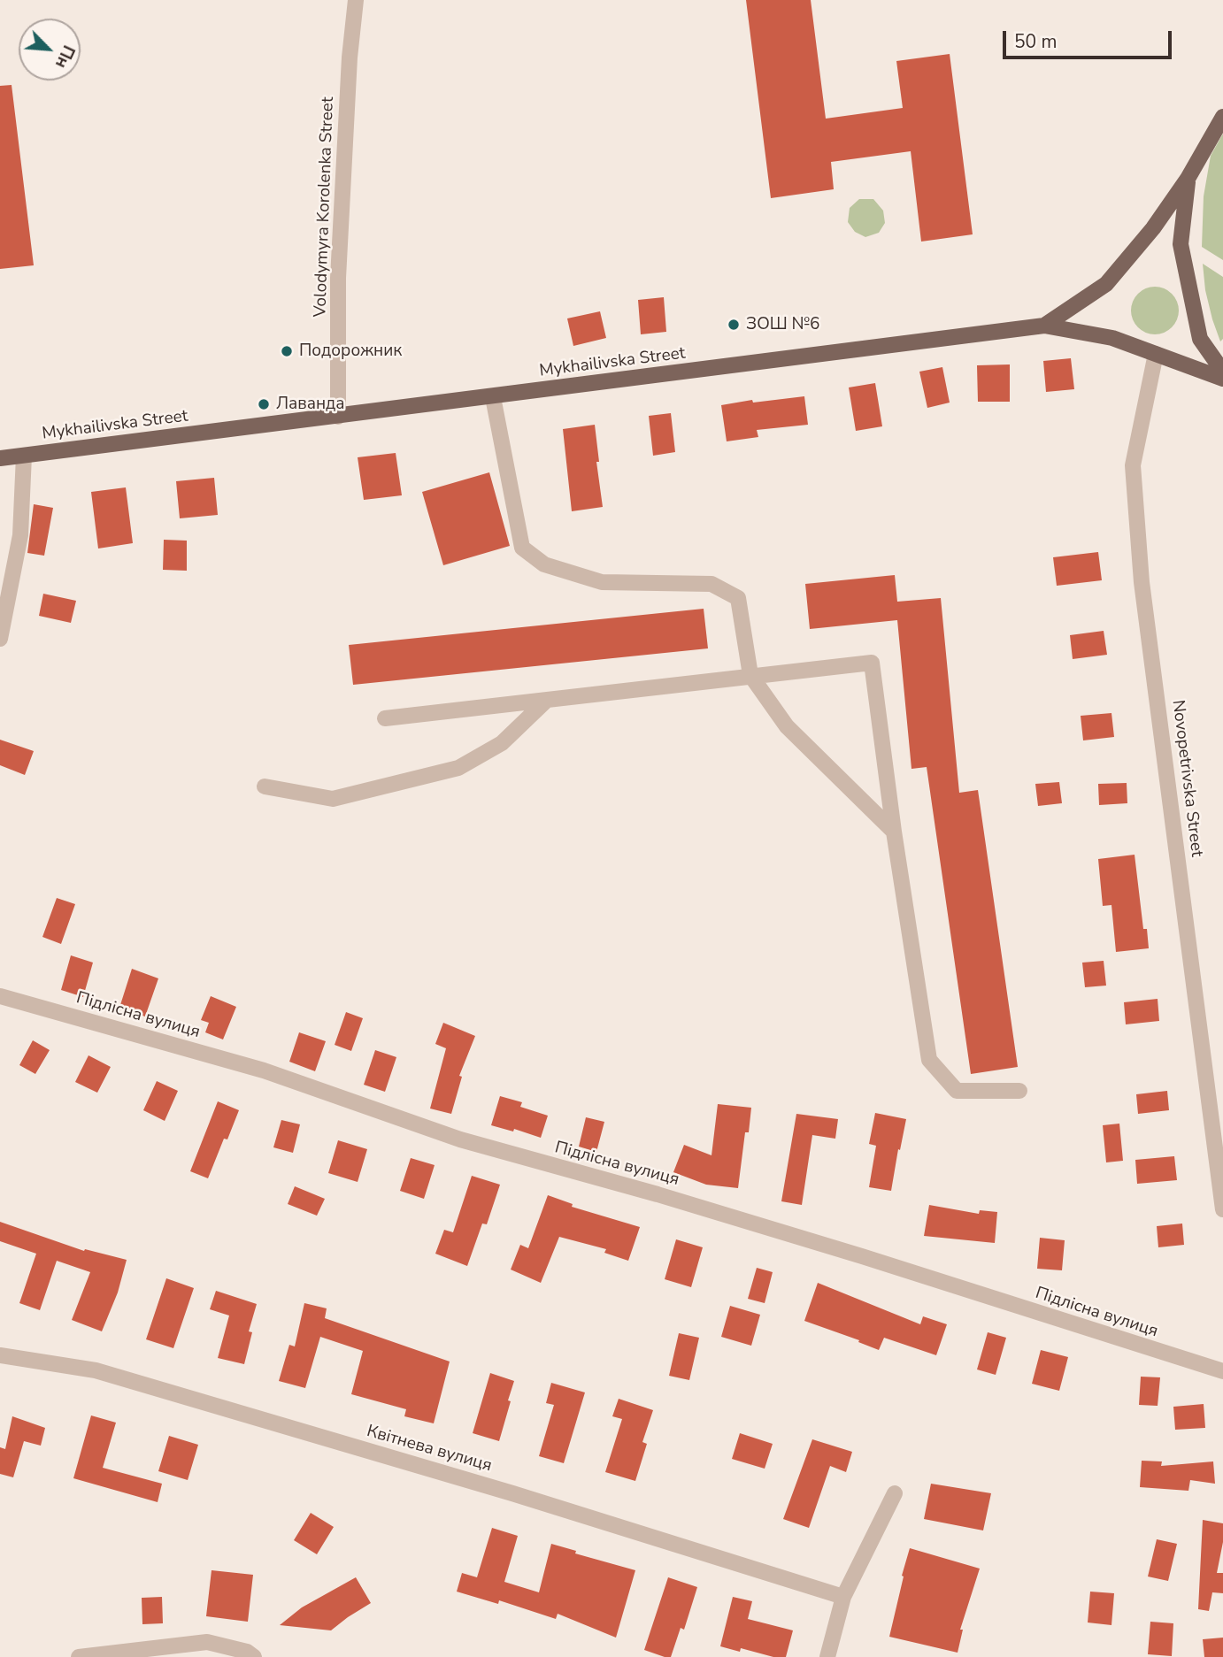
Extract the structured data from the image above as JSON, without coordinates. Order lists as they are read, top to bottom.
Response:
{
  "streets": {
    "main road": ["Mykhailivska Street"],
    "street": [
      "Volodymyra Korolenka Street",
      "Novopetrivska Street",
      "Підлісна вулиця",
      "Квітнева вулиця"
    ]
  },
  "crossings": [
    ["Volodymyra Korolenka Street", "Mykhailivska Street"],
    ["Mykhailivska Street", "Novopetrivska Street"]
  ],
  "places": ["ЗОШ №6", "Подорожник", "Лаванда"],
  "scale_bar": "50 m",
  "north": "bottom right"
}
